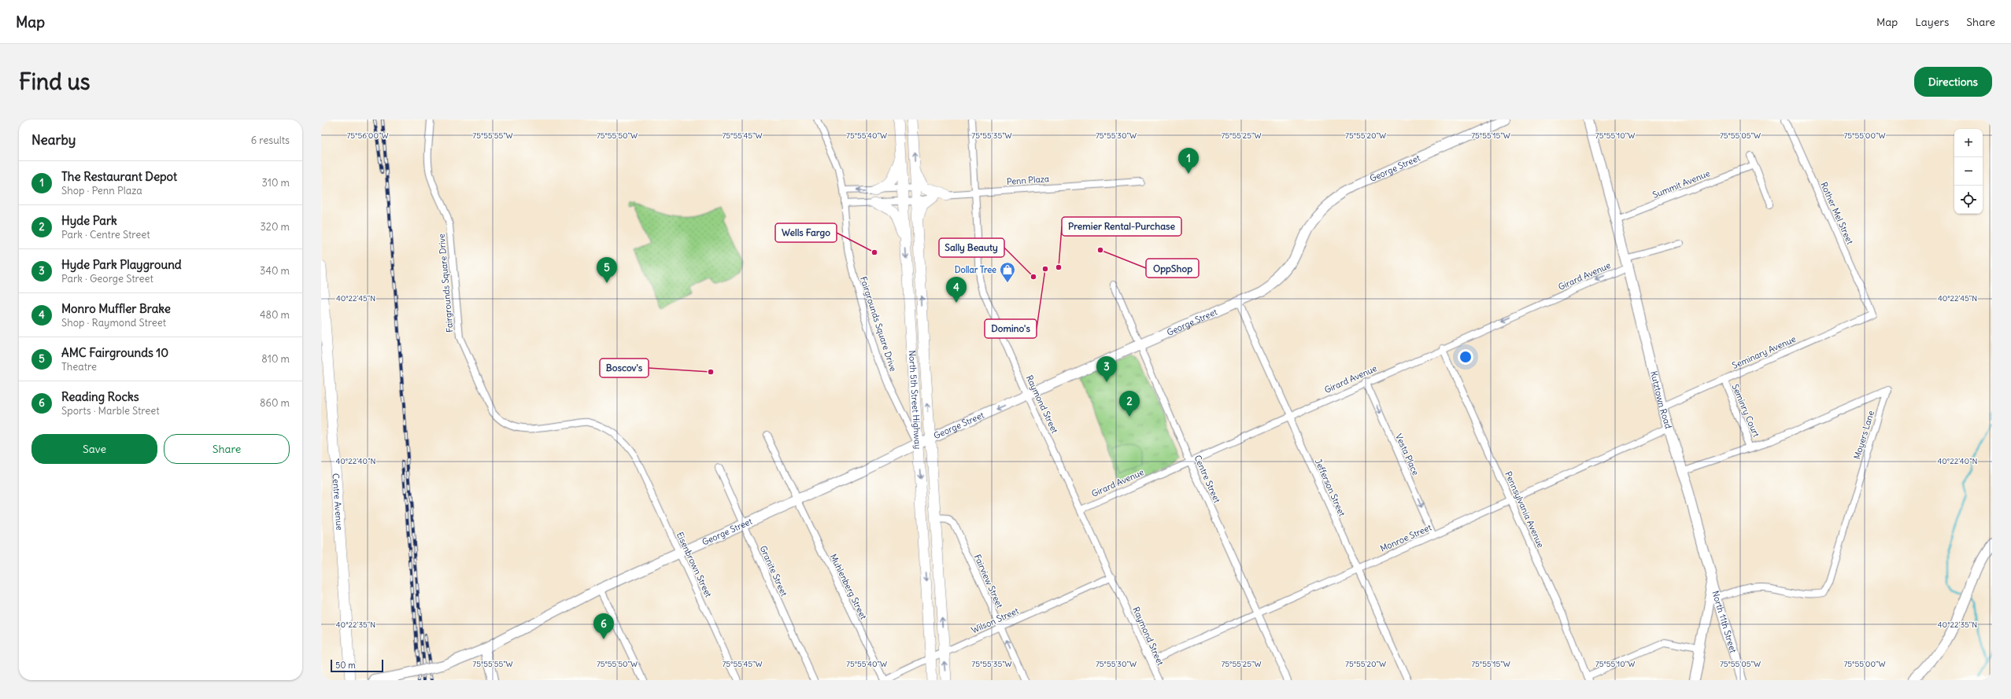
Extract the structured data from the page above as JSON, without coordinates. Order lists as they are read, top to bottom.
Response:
{
  "streets": {
    "main road": ["North 5th Street Highway", "Centre Avenue"],
    "street": [
      "George Street",
      "Penn Plaza",
      "Summit Avenue",
      "Rother Mel Street",
      "Girard Avenue",
      "Fairgrounds Square Drive",
      "Seminary Avenue",
      "Kutztown Road",
      "Raymond Street",
      "Seminry Court",
      "Moyers Lane",
      "Vesta Place",
      "Centre Street",
      "Jefferson Street",
      "Pennsylvania Avenue",
      "Monroe Street",
      "Eisenbrown Street",
      "Granite Street",
      "Fairview Street",
      "Muhlenberg Street",
      "Wilson Street",
      "North 11th Street"
    ]
  },
  "crossings": [
    ["George Street", "Fairgrounds Square Drive"],
    ["George Street", "North 5th Street Highway"],
    ["George Street", "Raymond Street"],
    ["George Street", "Centre Street"],
    ["George Street", "Jefferson Street"],
    ["George Street", "Eisenbrown Street"],
    ["George Street", "Granite Street"],
    ["George Street", "Muhlenberg Street"],
    ["Penn Plaza", "North 5th Street Highway"],
    ["Penn Plaza", "Raymond Street"],
    ["Summit Avenue", "Kutztown Road"],
    ["Rother Mel Street", "Seminary Avenue"],
    ["Girard Avenue", "Kutztown Road"],
    ["Girard Avenue", "Raymond Street"],
    ["Girard Avenue", "Vesta Place"],
    ["Girard Avenue", "Centre Street"],
    ["Girard Avenue", "Jefferson Street"],
    ["Girard Avenue", "Pennsylvania Avenue"],
    ["Fairgrounds Square Drive", "North 5th Street Highway"],
    ["Fairgrounds Square Drive", "Eisenbrown Street"],
    ["Seminary Avenue", "Kutztown Road"],
    ["Seminary Avenue", "Seminry Court"],
    ["Kutztown Road", "Moyers Lane"],
    ["Kutztown Road", "Monroe Street"],
    ["Kutztown Road", "North 11th Street"],
    ["North 5th Street Highway", "Fairview Street"],
    ["North 5th Street Highway", "Wilson Street"],
    ["Raymond Street", "Monroe Street"],
    ["Raymond Street", "Wilson Street"],
    ["Seminry Court", "Moyers Lane"],
    ["Moyers Lane", "North 11th Street"],
    ["Vesta Place", "Monroe Street"],
    ["Centre Street", "Monroe Street"],
    ["Jefferson Street", "Monroe Street"],
    ["Pennsylvania Avenue", "Monroe Street"],
    ["Fairview Street", "Wilson Street"],
    ["Muhlenberg Street", "Wilson Street"]
  ],
  "one_way": ["Vesta Place"],
  "places": {
    "other": [
      "OppShop",
      "Wells Fargo",
      "Premier Rental-Purchase",
      "Domino's",
      "Sally Beauty",
      "Boscov's"
    ],
    "shop": ["Dollar Tree"]
  },
  "scale_bar": "50 m",
  "page": {
    "header": "Map",
    "nav": ["Map", "Layers", "Share"],
    "buttons": [
      "Directions",
      ["Save", "Share"]
    ],
    "title": "Find us",
    "heading": ["Nearby", "6 results"],
    "map_buttons": ["+", "−"],
    "pins": [
      "1",
      "5",
      "4",
      "3",
      "2",
      "6"
    ],
    "list": [
      {
        "mark": "1",
        "name": "The Restaurant Depot",
        "note": "Shop · Penn Plaza",
        "value": "310 m"
      },
      {
        "mark": "2",
        "name": "Hyde Park",
        "note": "Park · Centre Street",
        "value": "320 m"
      },
      {
        "mark": "3",
        "name": "Hyde Park Playground",
        "note": "Park · George Street",
        "value": "340 m"
      },
      {
        "mark": "4",
        "name": "Monro Muffler Brake",
        "note": "Shop · Raymond Street",
        "value": "480 m"
      },
      {
        "mark": "5",
        "name": "AMC Fairgrounds 10",
        "note": "Theatre",
        "value": "810 m"
      },
      {
        "mark": "6",
        "name": "Reading Rocks",
        "note": "Sports · Marble Street",
        "value": "860 m"
      }
    ],
    "scale": "50 m"
  },
  "coordinates": [
    "75°56'00\"W",
    "75°55'55\"W",
    "75°55'50\"W",
    "75°55'45\"W",
    "75°55'40\"W",
    "75°55'35\"W",
    "75°55'30\"W",
    "75°55'25\"W",
    "75°55'20\"W",
    "75°55'15\"W",
    "75°55'10\"W",
    "75°55'05\"W",
    "75°55'00\"W",
    "40°22'45\"N",
    "40°22'40\"N",
    "40°22'35\"N"
  ]
}
